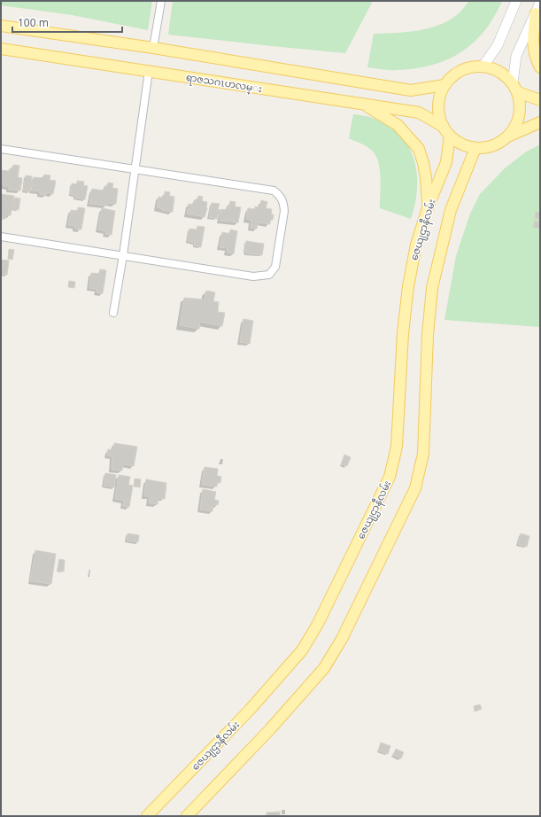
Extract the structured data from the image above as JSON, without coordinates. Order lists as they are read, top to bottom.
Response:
{
  "streets": {
    "main road": ["ရာဇသဂၤဟလမ္း", "ဇေယျဌာနီလမ်း"]
  },
  "crossings": [
    ["ရာဇသဂၤဟလမ္း", "ဇေယျဌာနီလမ်း"]
  ],
  "scale_bar": "100 m"
}
